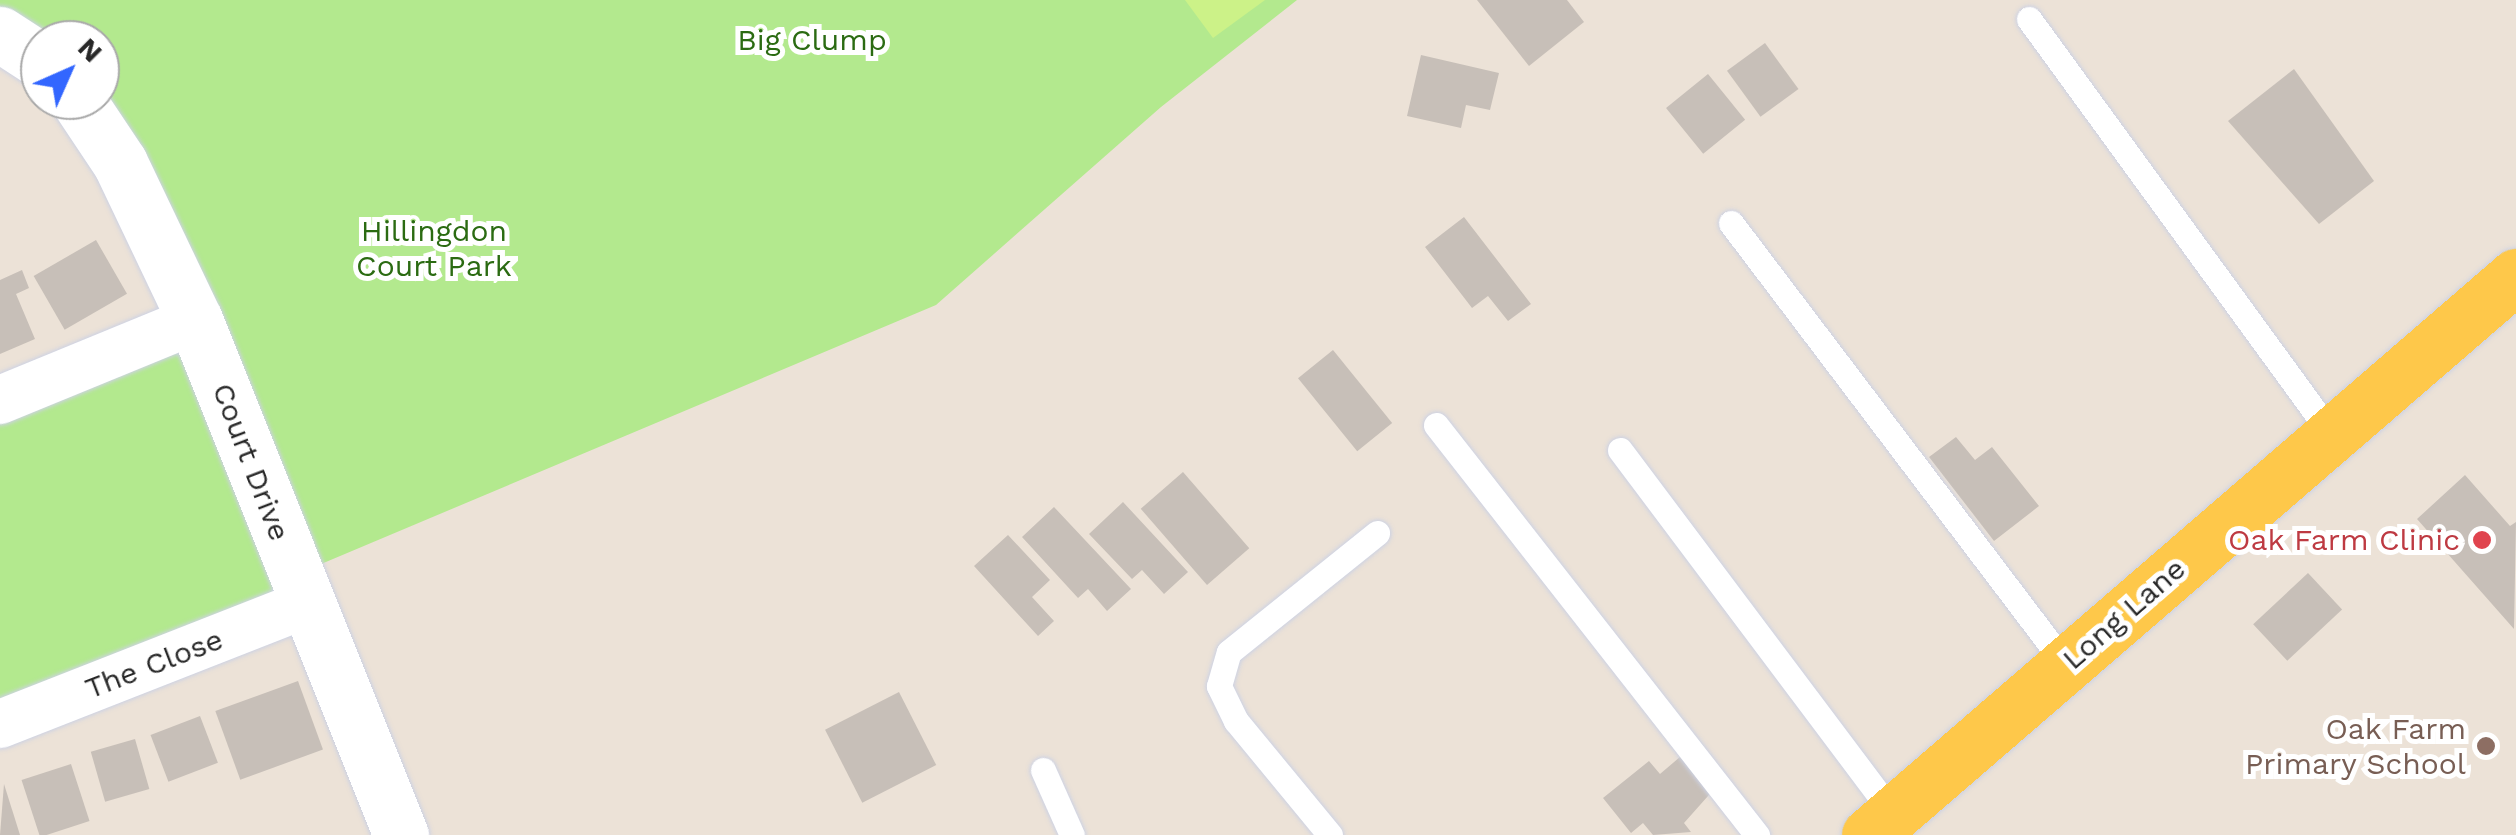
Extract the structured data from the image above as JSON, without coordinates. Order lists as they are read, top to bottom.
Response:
{
  "streets": {
    "main road": ["Long Lane"],
    "street": ["Court Drive", "The Close"]
  },
  "crossings": [
    ["Court Drive", "The Close"]
  ],
  "parks": ["Big Clump", "Hillingdon Court Park"],
  "places": ["Oak Farm Clinic", "Oak Farm Primary School"],
  "north": "top right"
}
